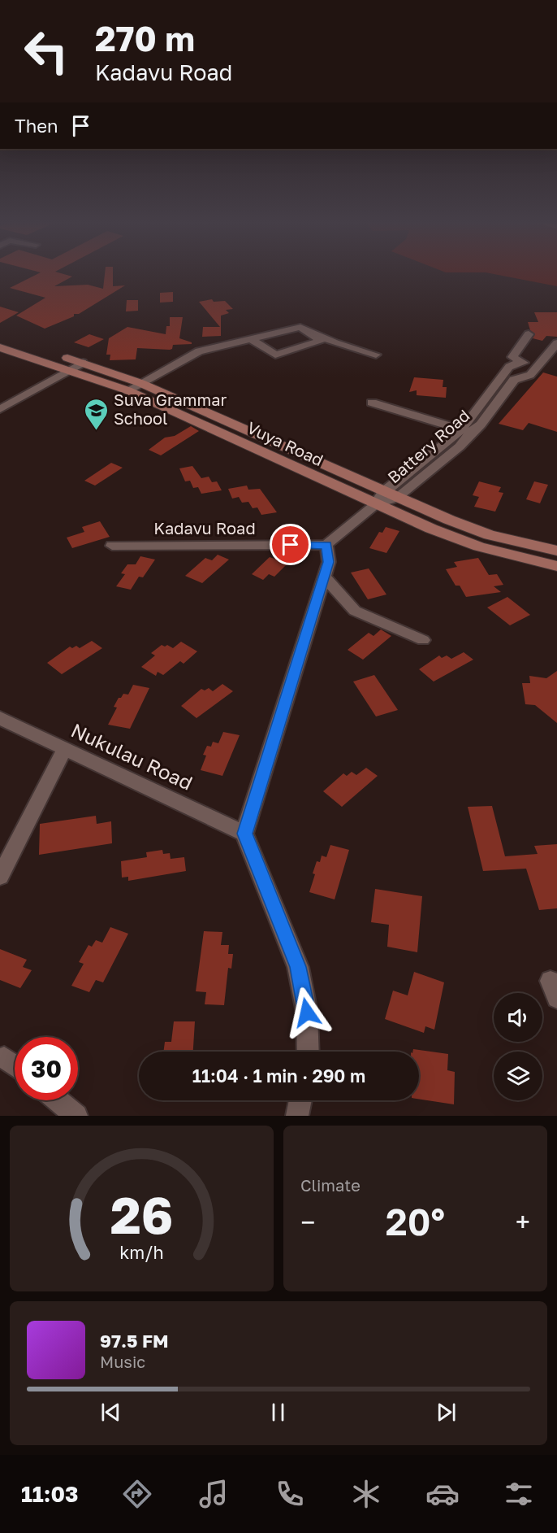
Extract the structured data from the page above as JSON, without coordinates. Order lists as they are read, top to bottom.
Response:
{
  "streets": {
    "main road": ["Vuya Road"],
    "street": ["Battery Road", "Kadavu Road", "Nukulau Road"]
  },
  "crossings": [
    ["Vuya Road", "Battery Road"],
    ["Battery Road", "Kadavu Road"]
  ],
  "places": {
    "school or university": ["Suva Grammar School"]
  },
  "page": {
    "turn": ["270 m", "Kadavu Road"],
    "then": "Then",
    "limit": "30",
    "trip": "11:04 · 1 min · 290 m",
    "tile": "Climate",
    "heat": ["−", "20°", "+"],
    "song": ["97.5 FM", "Music"],
    "tabs": "11:03",
    "gauge": ["26", "km/h"]
  }
}
